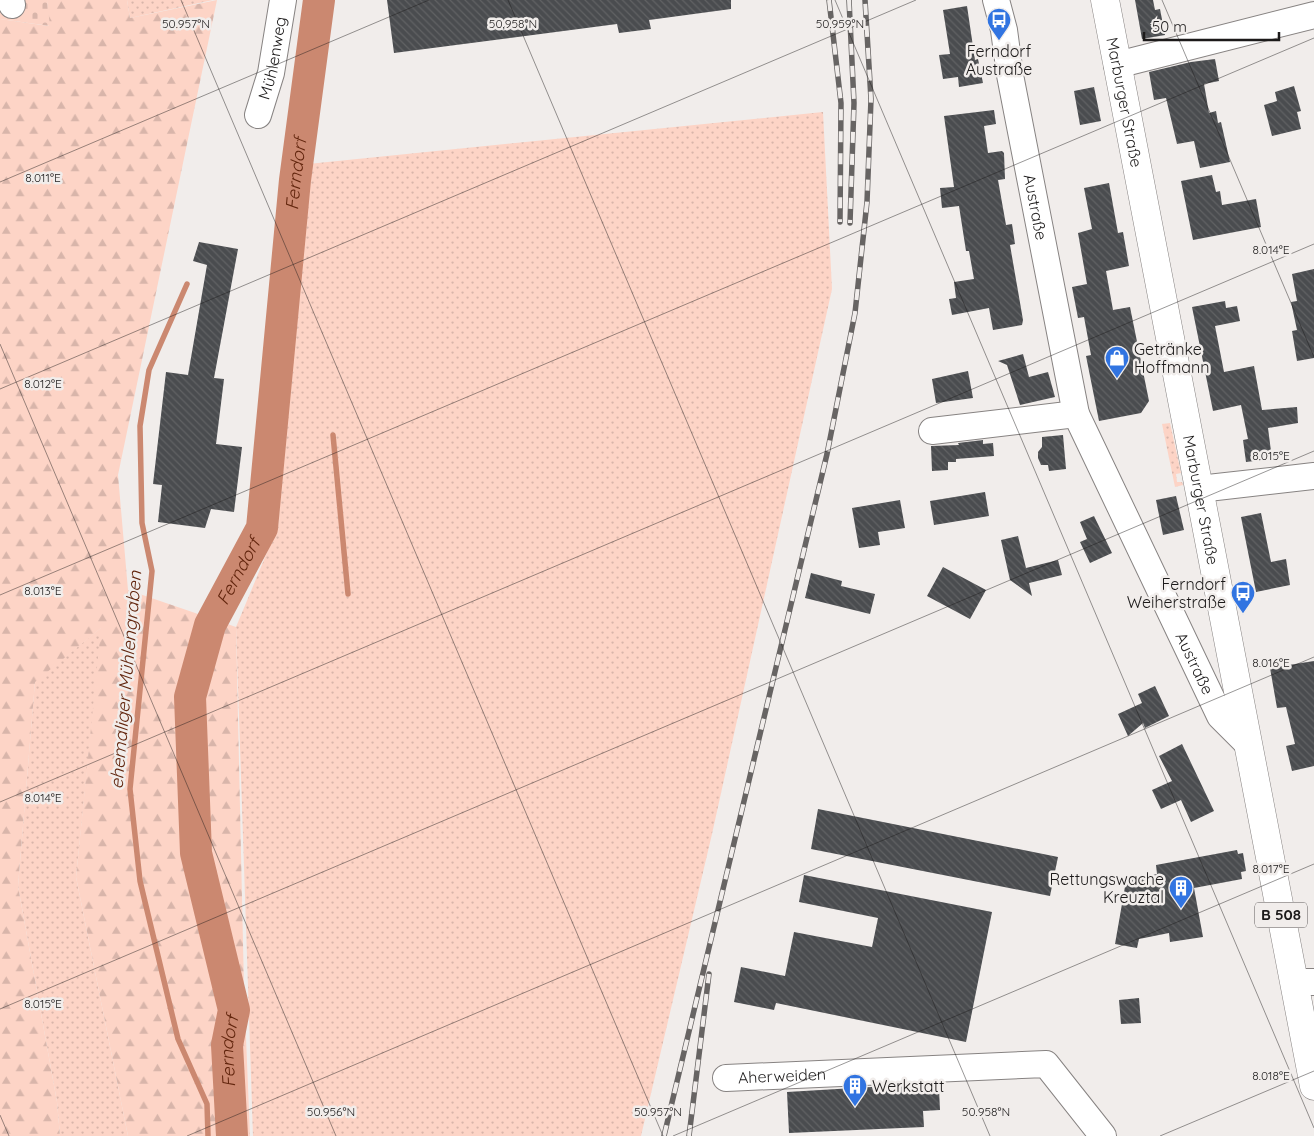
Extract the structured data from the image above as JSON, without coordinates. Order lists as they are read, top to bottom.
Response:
{
  "streets": {
    "main road": ["Marburger Straße", "B 508"],
    "street": ["Mühlenweg", "Austraße", "Aherweiden"]
  },
  "crossings": [
    ["Marburger Straße", "Austraße"]
  ],
  "water": ["Ferndorf", "ehemaliger Mühlengraben"],
  "places": {
    "bus stop": ["Ferndorf Austraße", "Ferndorf Weiherstraße"],
    "shop": ["Getränke Hoffmann"],
    "building": ["Rettungswache Kreuztal", "Werkstatt"]
  },
  "scale_bar": "50 m",
  "coordinates": [
    "50.957°N",
    "50.958°N",
    "50.959°N",
    "8.011°E",
    "8.014°E",
    "8.012°E",
    "8.015°E",
    "8.013°E",
    "8.016°E",
    "8.017°E",
    "8.018°E",
    "50.956°N"
  ]
}
